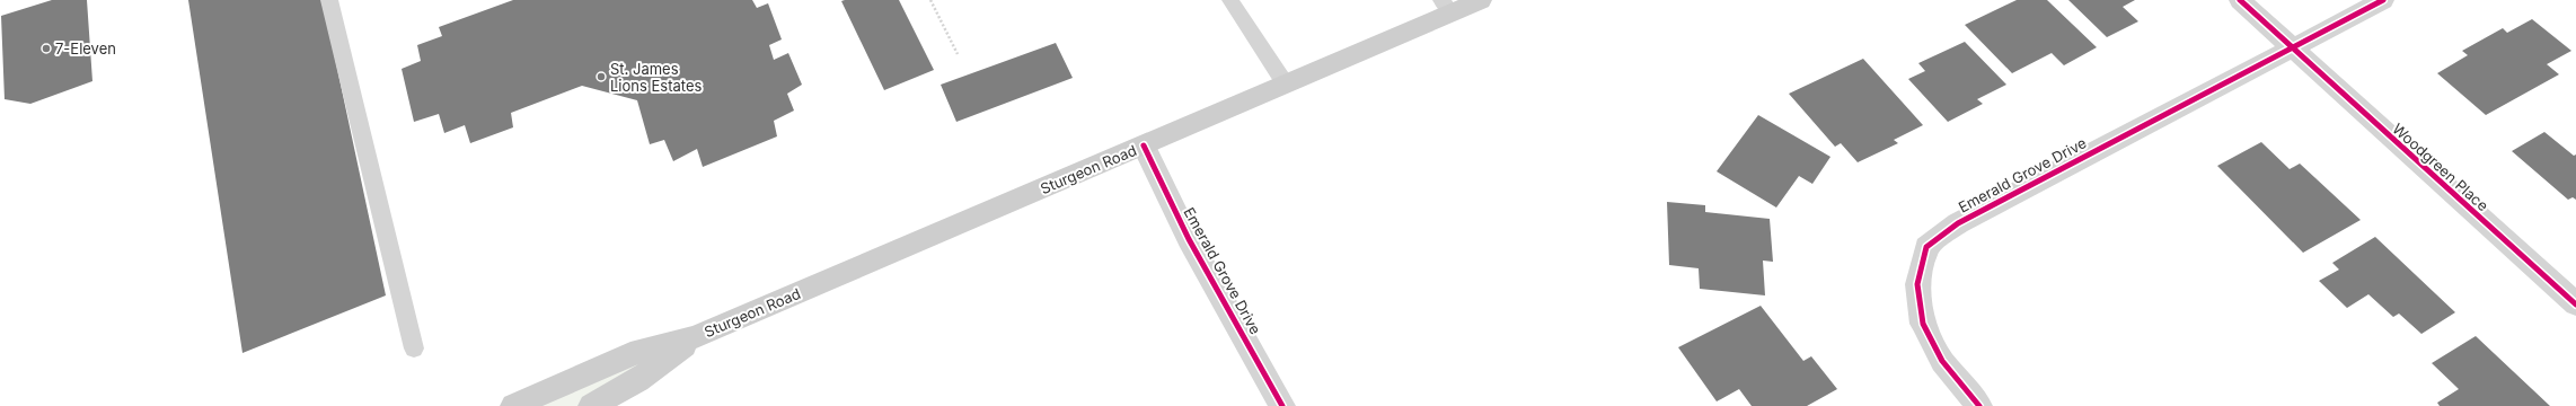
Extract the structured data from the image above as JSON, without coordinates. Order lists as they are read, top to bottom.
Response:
{
  "streets": {
    "main road": ["Sturgeon Road"],
    "street": ["Woodgreen Place", "Emerald Grove Drive"]
  },
  "crossings": [
    ["Woodgreen Place", "Emerald Grove Drive"],
    ["Sturgeon Road", "Emerald Grove Drive"]
  ],
  "places": ["7-Eleven", "St. James Lions Estates"]
}
